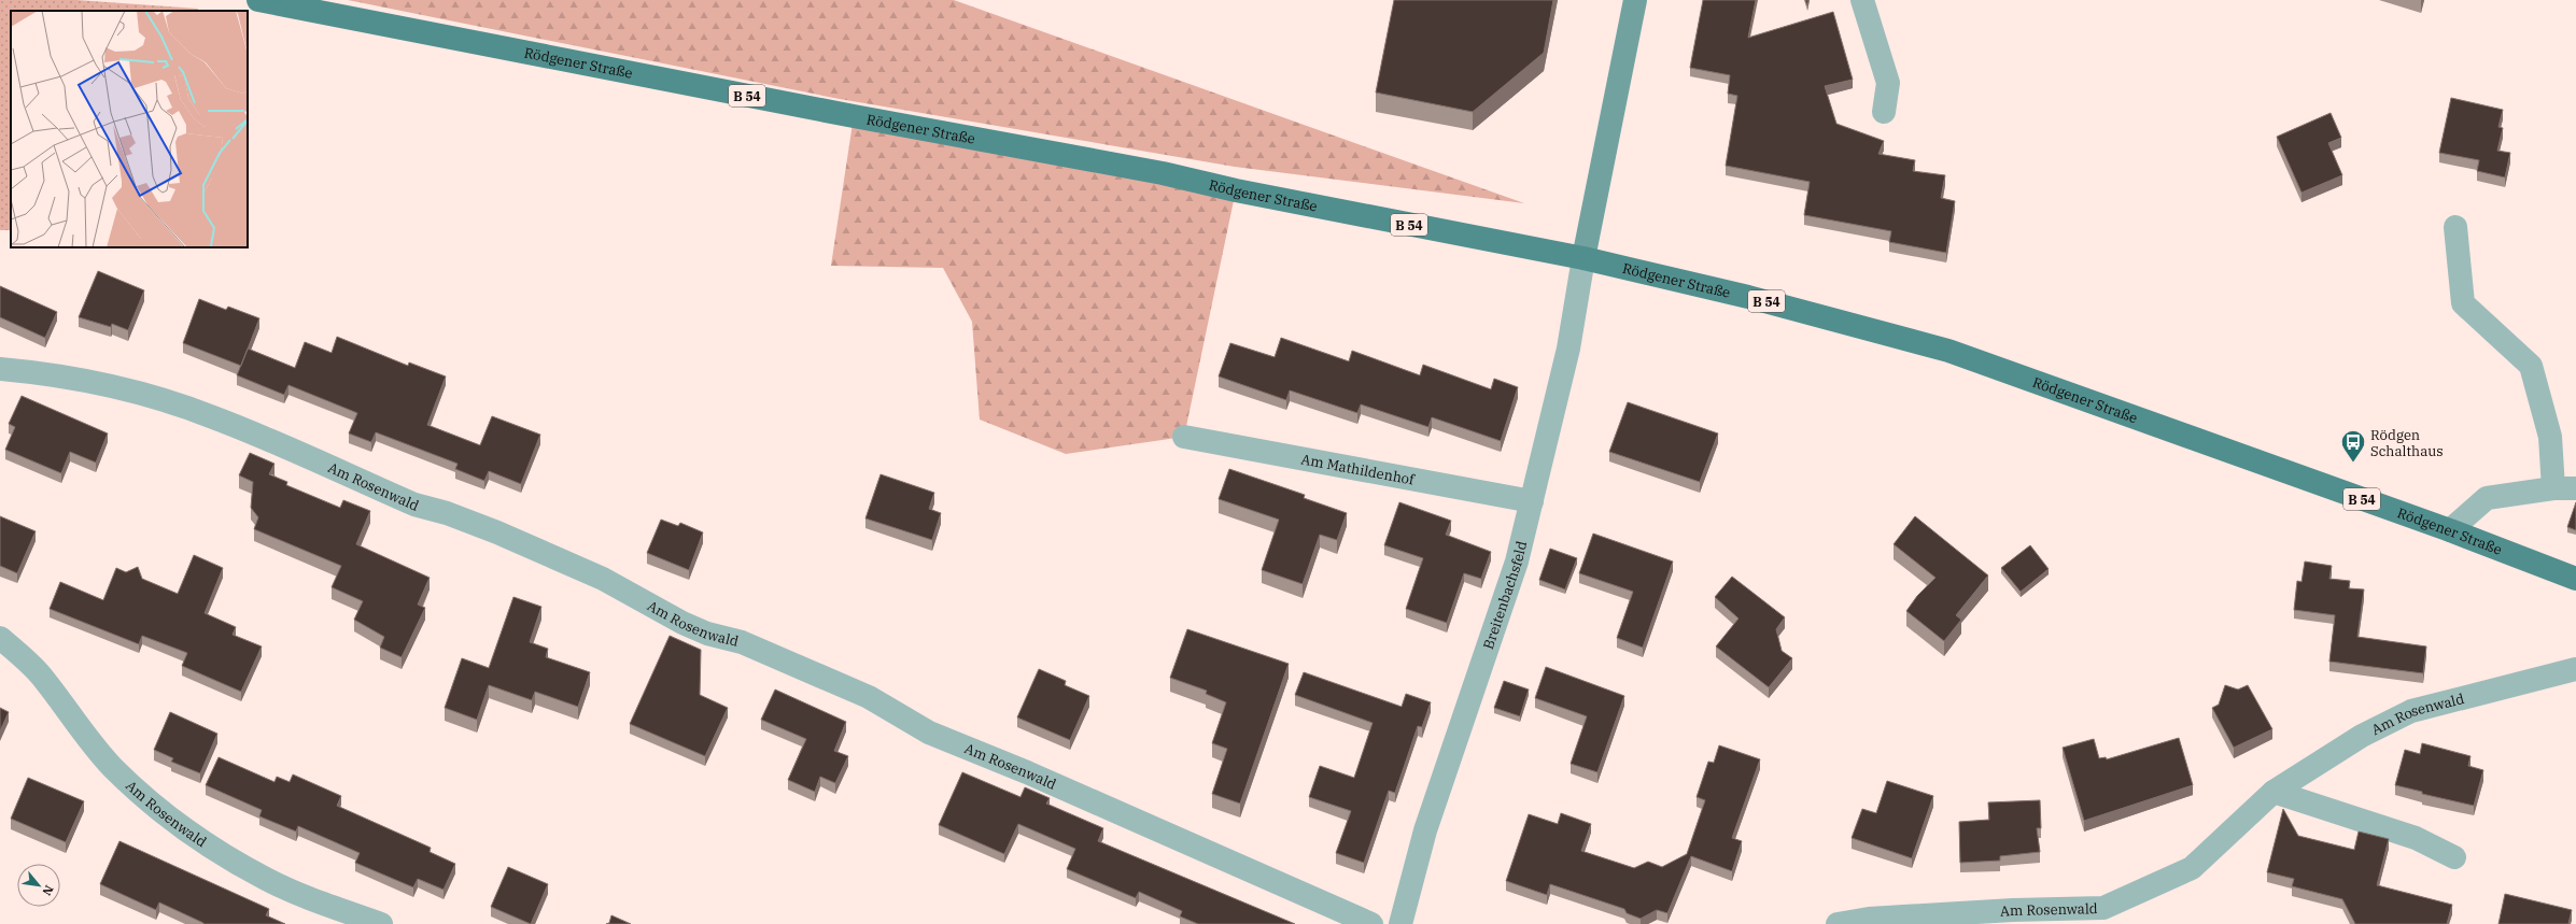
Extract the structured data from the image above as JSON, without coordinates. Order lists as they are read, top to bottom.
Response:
{
  "streets": {
    "main road": ["Rödgener Straße", "B 54"],
    "street": ["Am Mathildenhof", "Am Rosenwald", "Breitenbachsfeld"]
  },
  "crossings": [
    ["Rödgener Straße", "Breitenbachsfeld"],
    ["Am Mathildenhof", "Breitenbachsfeld"]
  ],
  "places": {
    "bus stop": ["Rödgen Schalthaus"]
  },
  "north": "bottom right"
}
